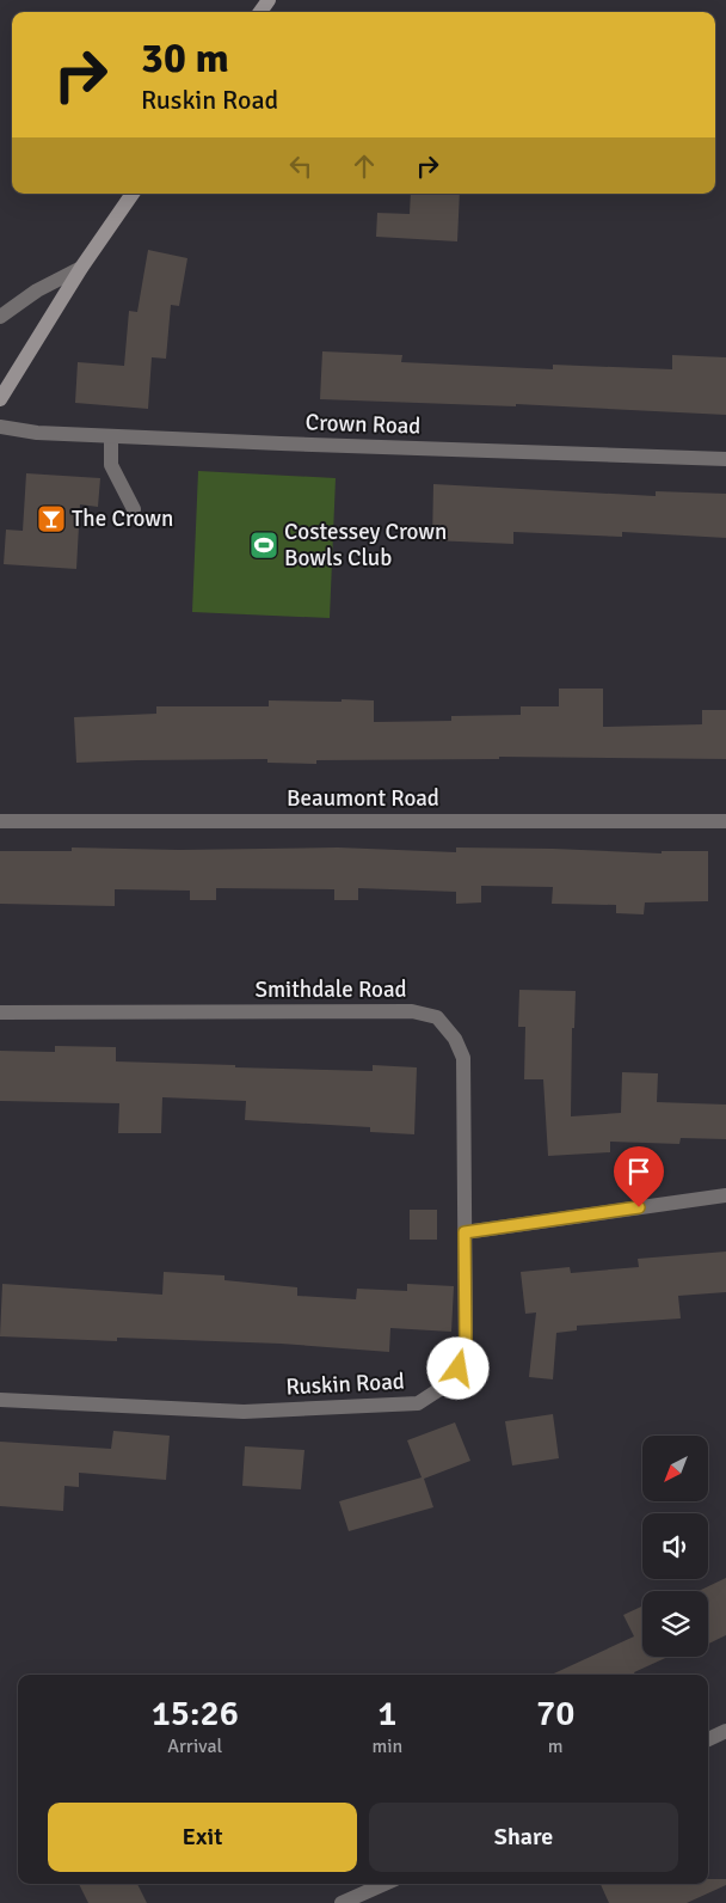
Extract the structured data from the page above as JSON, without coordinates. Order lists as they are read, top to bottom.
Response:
{
  "streets": {
    "street": [
      "Crown Road",
      "Beaumont Road",
      "Smithdale Road",
      "Ruskin Road"
    ]
  },
  "crossings": [
    ["Smithdale Road", "Ruskin Road"]
  ],
  "places": {
    "bar": ["The Crown"],
    "sports": ["Costessey Crown Bowls Club"]
  },
  "north": "bottom left",
  "page": {
    "turn": ["30 m", "Ruskin Road"],
    "eta": [
      "15:26",
      "Arrival",
      "1",
      "min",
      "70",
      "m"
    ],
    "buttons": ["Exit", "Share"]
  }
}
